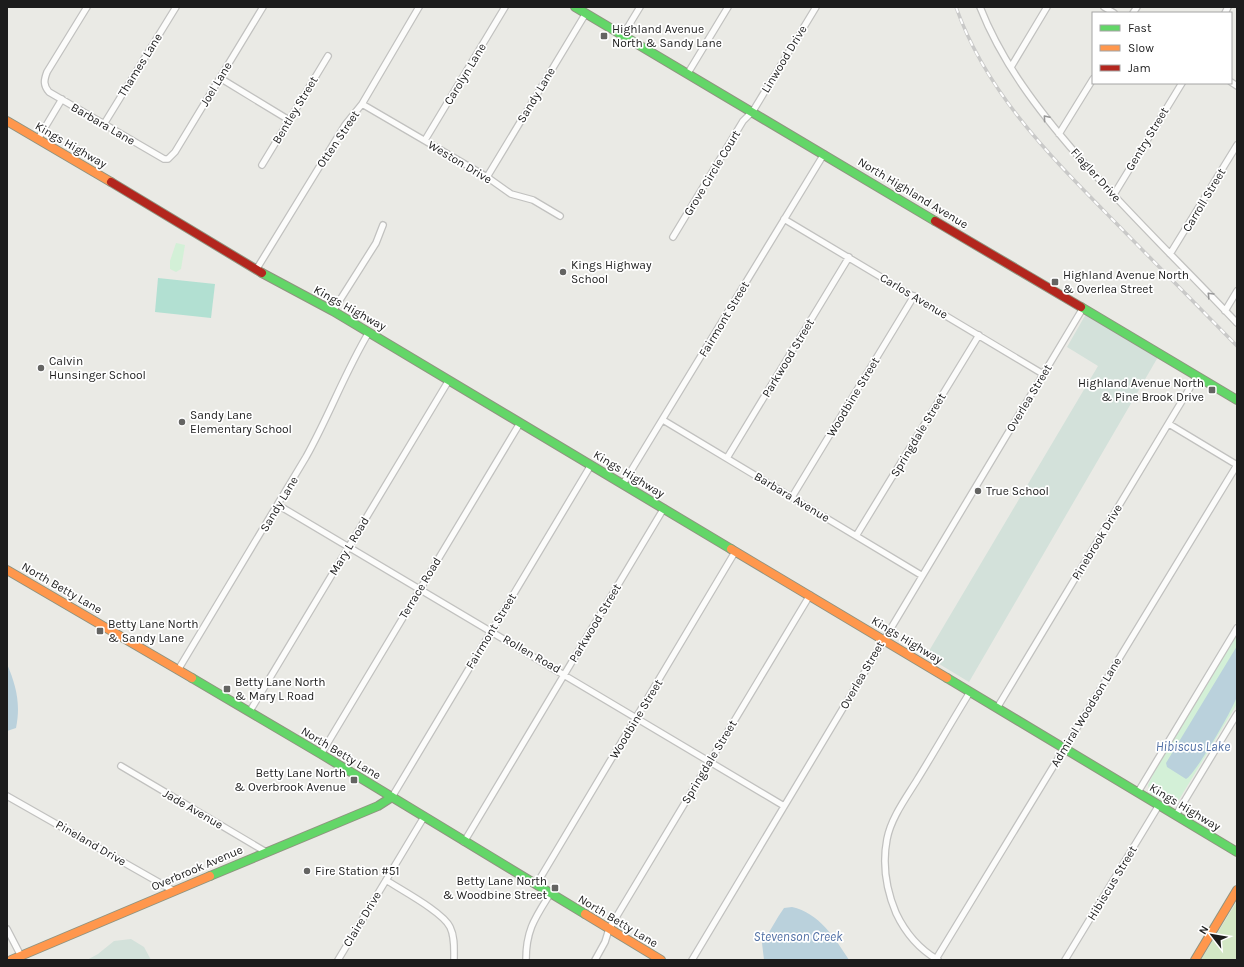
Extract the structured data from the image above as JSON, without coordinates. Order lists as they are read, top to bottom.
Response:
{
  "streets": {
    "street": [
      "Linwood Drive",
      "Thames Lane",
      "Carolyn Lane",
      "Joel Lane",
      "Sandy Lane",
      "Bentley Street",
      "Barbara Lane",
      "Otten Street",
      "Gentry Street",
      "Kings Highway",
      "Weston Drive",
      "Grove Circle Court",
      "Flagler Drive",
      "North Highland Avenue",
      "Carroll Street",
      "Carlos Avenue",
      "Fairmont Street",
      "Parkwood Street",
      "Woodbine Street",
      "Overlea Street",
      "Springdale Street",
      "Barbara Avenue",
      "Pinebrook Drive",
      "Mary L Road",
      "North Betty Lane",
      "Terrace Road",
      "Rollen Road",
      "Admiral Woodson Lane",
      "Jade Avenue",
      "Pineland Drive",
      "Overbrook Avenue",
      "Hibiscus Street",
      "Claire Drive"
    ]
  },
  "crossings": [
    ["Linwood Drive", "Grove Circle Court"],
    ["Linwood Drive", "North Highland Avenue"],
    ["Thames Lane", "Barbara Lane"],
    ["Carolyn Lane", "Weston Drive"],
    ["Joel Lane", "Barbara Lane"],
    ["Sandy Lane", "Kings Highway"],
    ["Sandy Lane", "Weston Drive"],
    ["Sandy Lane", "North Highland Avenue"],
    ["Sandy Lane", "North Betty Lane"],
    ["Sandy Lane", "Rollen Road"],
    ["Otten Street", "Kings Highway"],
    ["Otten Street", "Weston Drive"],
    ["Gentry Street", "Flagler Drive"],
    ["Kings Highway", "Fairmont Street"],
    ["Kings Highway", "Parkwood Street"],
    ["Kings Highway", "Woodbine Street"],
    ["Kings Highway", "Overlea Street"],
    ["Kings Highway", "Springdale Street"],
    ["Kings Highway", "Pinebrook Drive"],
    ["Kings Highway", "Mary L Road"],
    ["Kings Highway", "Terrace Road"],
    ["Kings Highway", "Admiral Woodson Lane"],
    ["Kings Highway", "Hibiscus Street"],
    ["Grove Circle Court", "North Highland Avenue"],
    ["Flagler Drive", "Carroll Street"],
    ["North Highland Avenue", "Fairmont Street"],
    ["North Highland Avenue", "Overlea Street"],
    ["North Highland Avenue", "Pinebrook Drive"],
    ["Carlos Avenue", "Fairmont Street"],
    ["Carlos Avenue", "Parkwood Street"],
    ["Carlos Avenue", "Woodbine Street"],
    ["Carlos Avenue", "Overlea Street"],
    ["Carlos Avenue", "Springdale Street"],
    ["Fairmont Street", "Barbara Avenue"],
    ["Fairmont Street", "North Betty Lane"],
    ["Fairmont Street", "Rollen Road"],
    ["Fairmont Street", "Overbrook Avenue"],
    ["Parkwood Street", "Barbara Avenue"],
    ["Parkwood Street", "North Betty Lane"],
    ["Parkwood Street", "Rollen Road"],
    ["Woodbine Street", "Barbara Avenue"],
    ["Woodbine Street", "North Betty Lane"],
    ["Woodbine Street", "Rollen Road"],
    ["Overlea Street", "Barbara Avenue"],
    ["Overlea Street", "Rollen Road"],
    ["Springdale Street", "Barbara Avenue"],
    ["Springdale Street", "North Betty Lane"],
    ["Springdale Street", "Rollen Road"],
    ["Mary L Road", "North Betty Lane"],
    ["Mary L Road", "Rollen Road"],
    ["North Betty Lane", "Terrace Road"],
    ["North Betty Lane", "Overbrook Avenue"],
    ["North Betty Lane", "Claire Drive"],
    ["Terrace Road", "Rollen Road"],
    ["Jade Avenue", "Overbrook Avenue"],
    ["Pineland Drive", "Overbrook Avenue"]
  ],
  "one_way": ["Flagler Drive"],
  "water": ["Hibiscus Lake", "Stevenson Creek"],
  "places": {
    "transit": [
      "Highland Avenue North & Sandy Lane",
      "Highland Avenue North & Overlea Street",
      "Highland Avenue North & Pine Brook Drive",
      "Betty Lane North & Sandy Lane",
      "Betty Lane North & Mary L Road",
      "Betty Lane North & Overbrook Avenue",
      "Betty Lane North & Woodbine Street"
    ],
    "other": [
      "Kings Highway School",
      "Calvin Hunsinger School",
      "Sandy Lane Elementary School",
      "True School",
      "Fire Station #51"
    ]
  },
  "legend": ["Fast", "Slow", "Jam"],
  "north": "top left"
}
